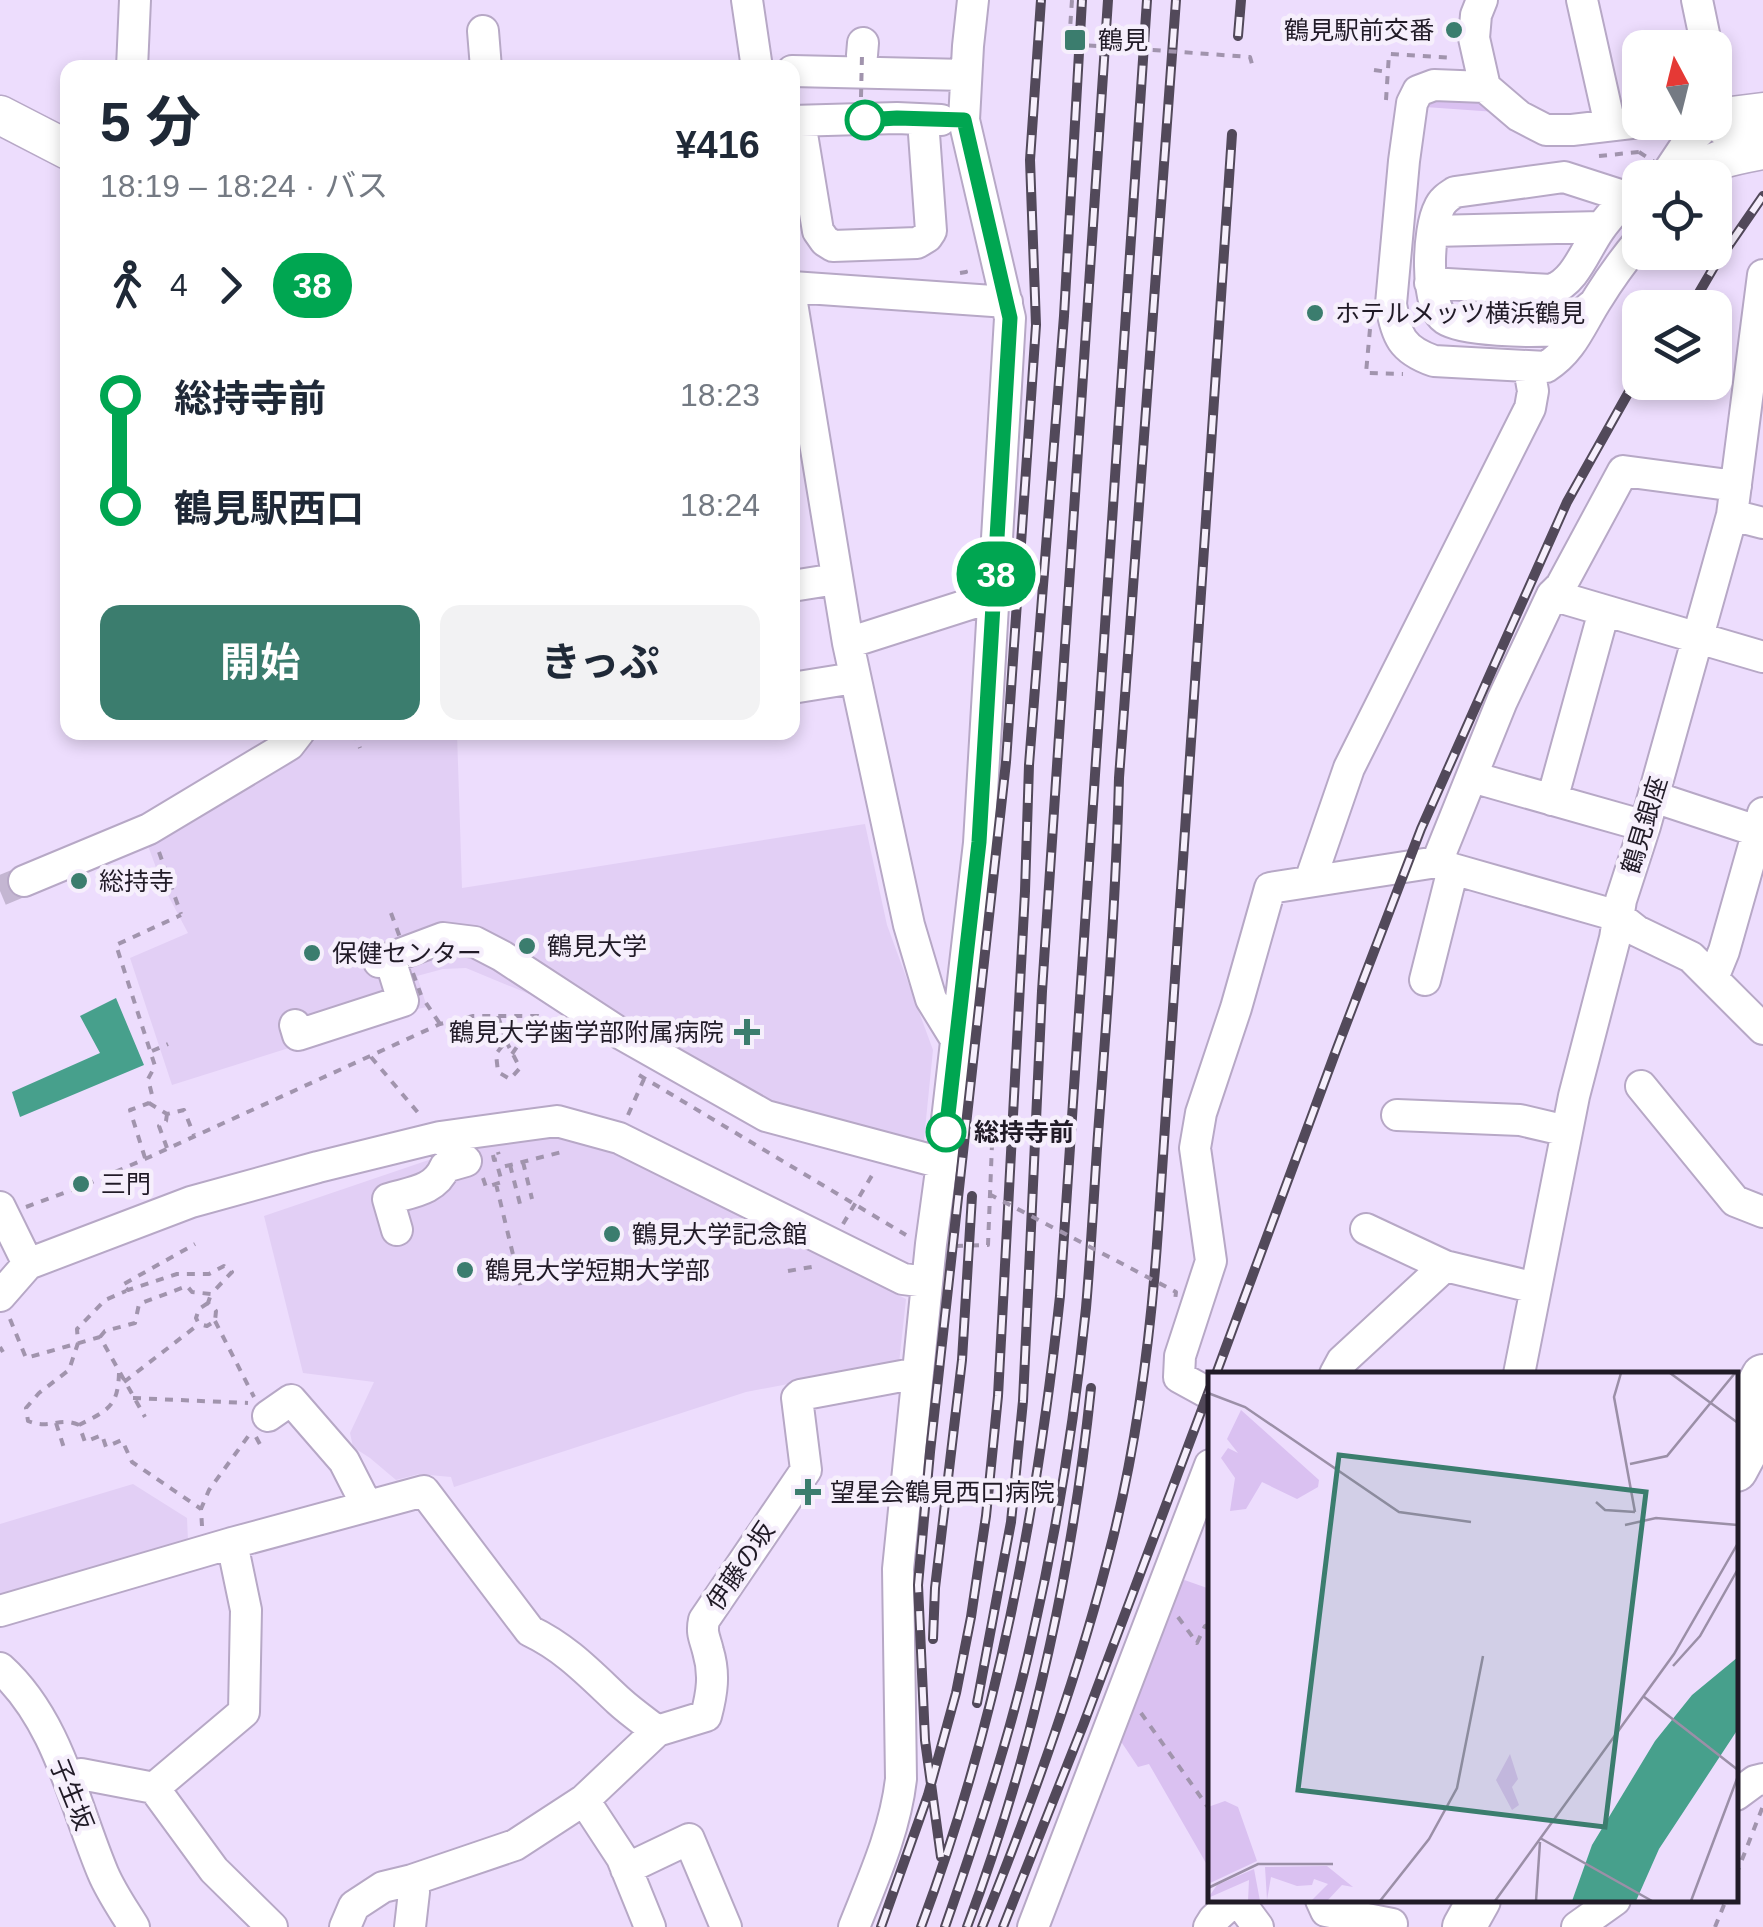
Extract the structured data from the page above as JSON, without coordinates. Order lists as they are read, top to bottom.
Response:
{
  "streets": {
    "street": ["鶴見銀座", "伊藤の坂", "子生坂"]
  },
  "places": {
    "other": [
      "鶴見駅前交番",
      "ホテルメッツ横浜鶴見",
      "総持寺",
      "鶴見大学",
      "保健センター",
      "総持寺前",
      "三門",
      "鶴見大学記念館",
      "鶴見大学短期大学部"
    ],
    "transit": ["鶴見"],
    "health": ["鶴見大学歯学部附属病院", "望星会鶴見西口病院"]
  },
  "lines": ["bus line 38"],
  "north": "top",
  "page": {
    "on_map": "38",
    "heading": ["5 分", "18:19 – 18:24 · バス", "¥416"],
    "legs": ["4", "38"],
    "list": [
      {
        "name": "総持寺前",
        "value": "18:23"
      },
      {
        "name": "鶴見駅西口",
        "value": "18:24"
      }
    ],
    "buttons": ["開始", "きっぷ"]
  }
}
